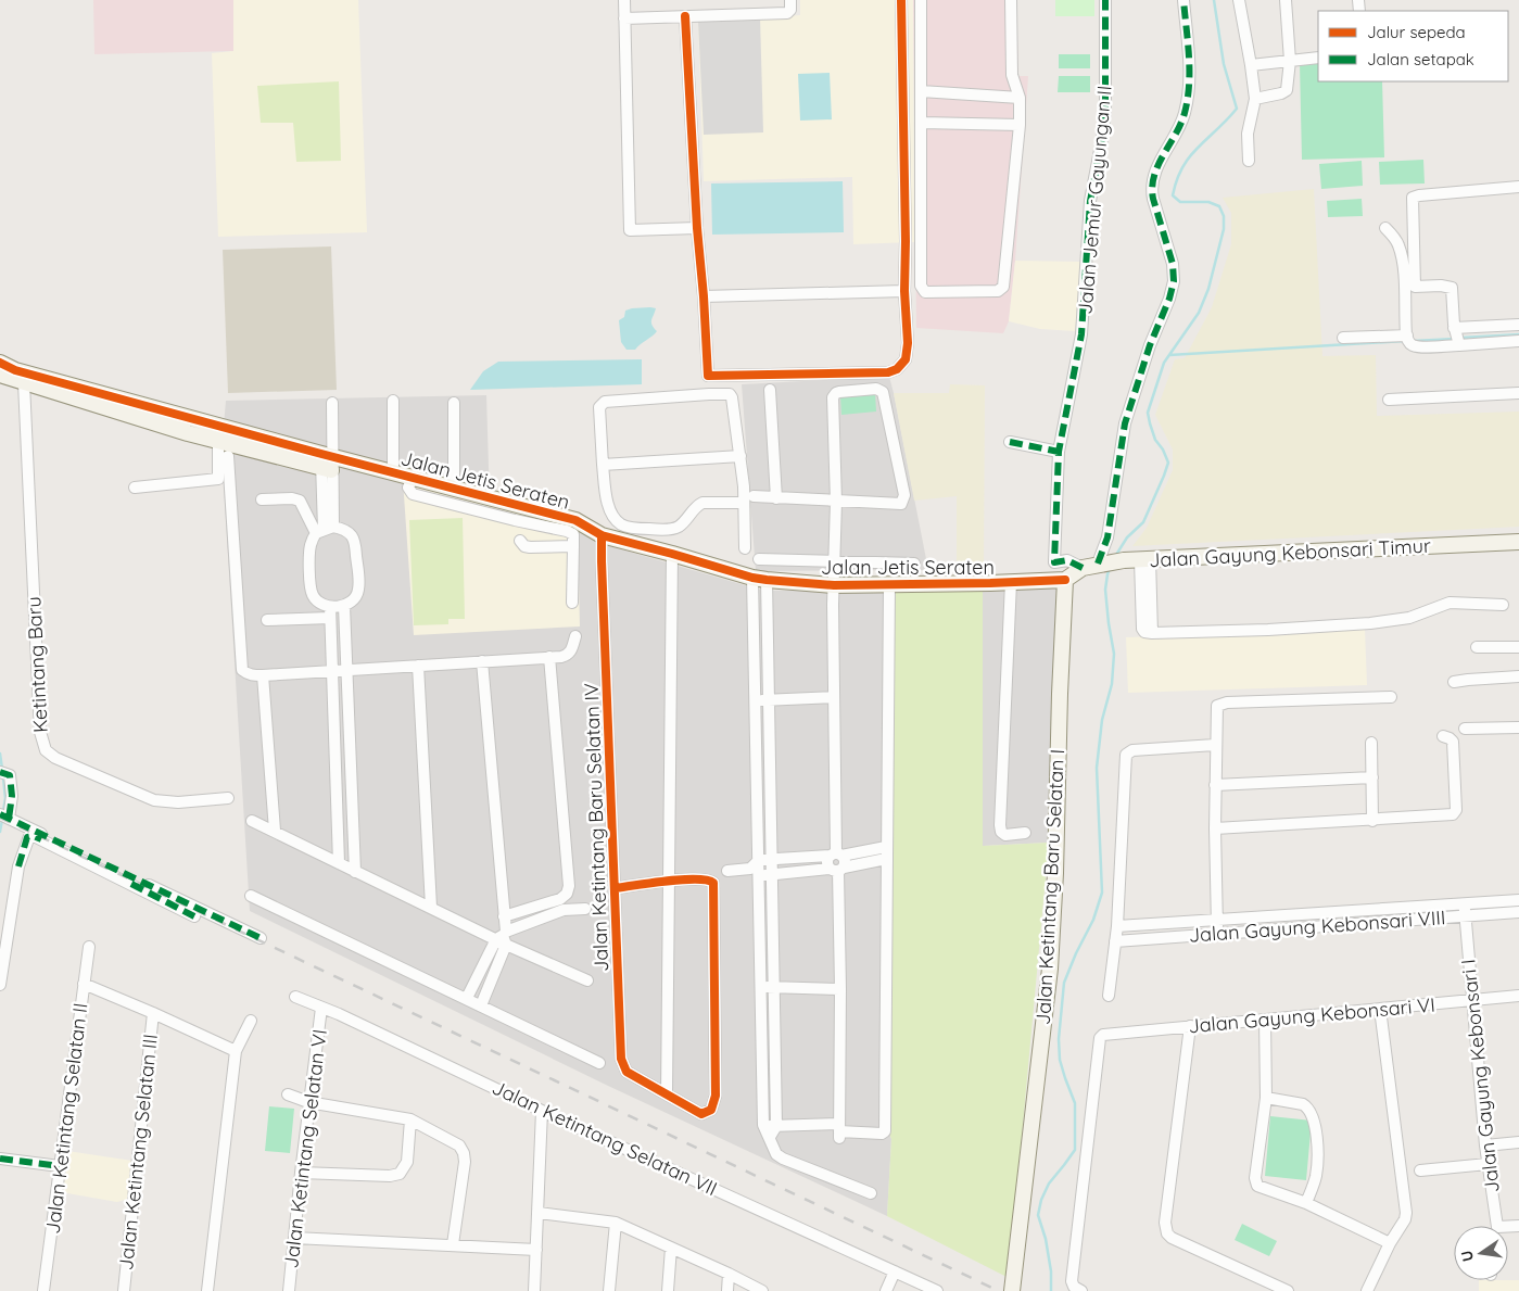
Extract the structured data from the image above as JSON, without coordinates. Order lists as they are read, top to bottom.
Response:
{
  "streets": {
    "street": [
      "Jalan Jemur Gayungan II",
      "Jalan Jetis Seraten",
      "Jalan Gayung Kebonsari Timur",
      "Ketintang Baru",
      "Jalan Ketintang Baru Selatan IV",
      "Jalan Ketintang Baru Selatan I",
      "Jalan Gayung Kebonsari VIII",
      "Jalan Gayung Kebonsari VI",
      "Jalan Gayung Kebonsari I",
      "Jalan Ketintang Selatan II",
      "Jalan Ketintang Selatan VII",
      "Jalan Ketintang Selatan VI",
      "Jalan Ketintang Selatan III"
    ]
  },
  "crossings": [
    ["Jalan Jemur Gayungan II", "Jalan Gayung Kebonsari Timur"],
    ["Jalan Jetis Seraten", "Jalan Gayung Kebonsari Timur"],
    ["Jalan Jetis Seraten", "Ketintang Baru"],
    ["Jalan Jetis Seraten", "Jalan Ketintang Baru Selatan IV"],
    ["Jalan Jetis Seraten", "Jalan Ketintang Baru Selatan I"],
    ["Jalan Gayung Kebonsari Timur", "Jalan Ketintang Baru Selatan I"],
    ["Jalan Gayung Kebonsari VIII", "Jalan Gayung Kebonsari I"],
    ["Jalan Gayung Kebonsari VI", "Jalan Gayung Kebonsari I"],
    ["Jalan Ketintang Selatan VII", "Jalan Ketintang Selatan VI"]
  ],
  "legend": ["Jalur sepeda", "Jalan setapak"],
  "north": "left"
}
